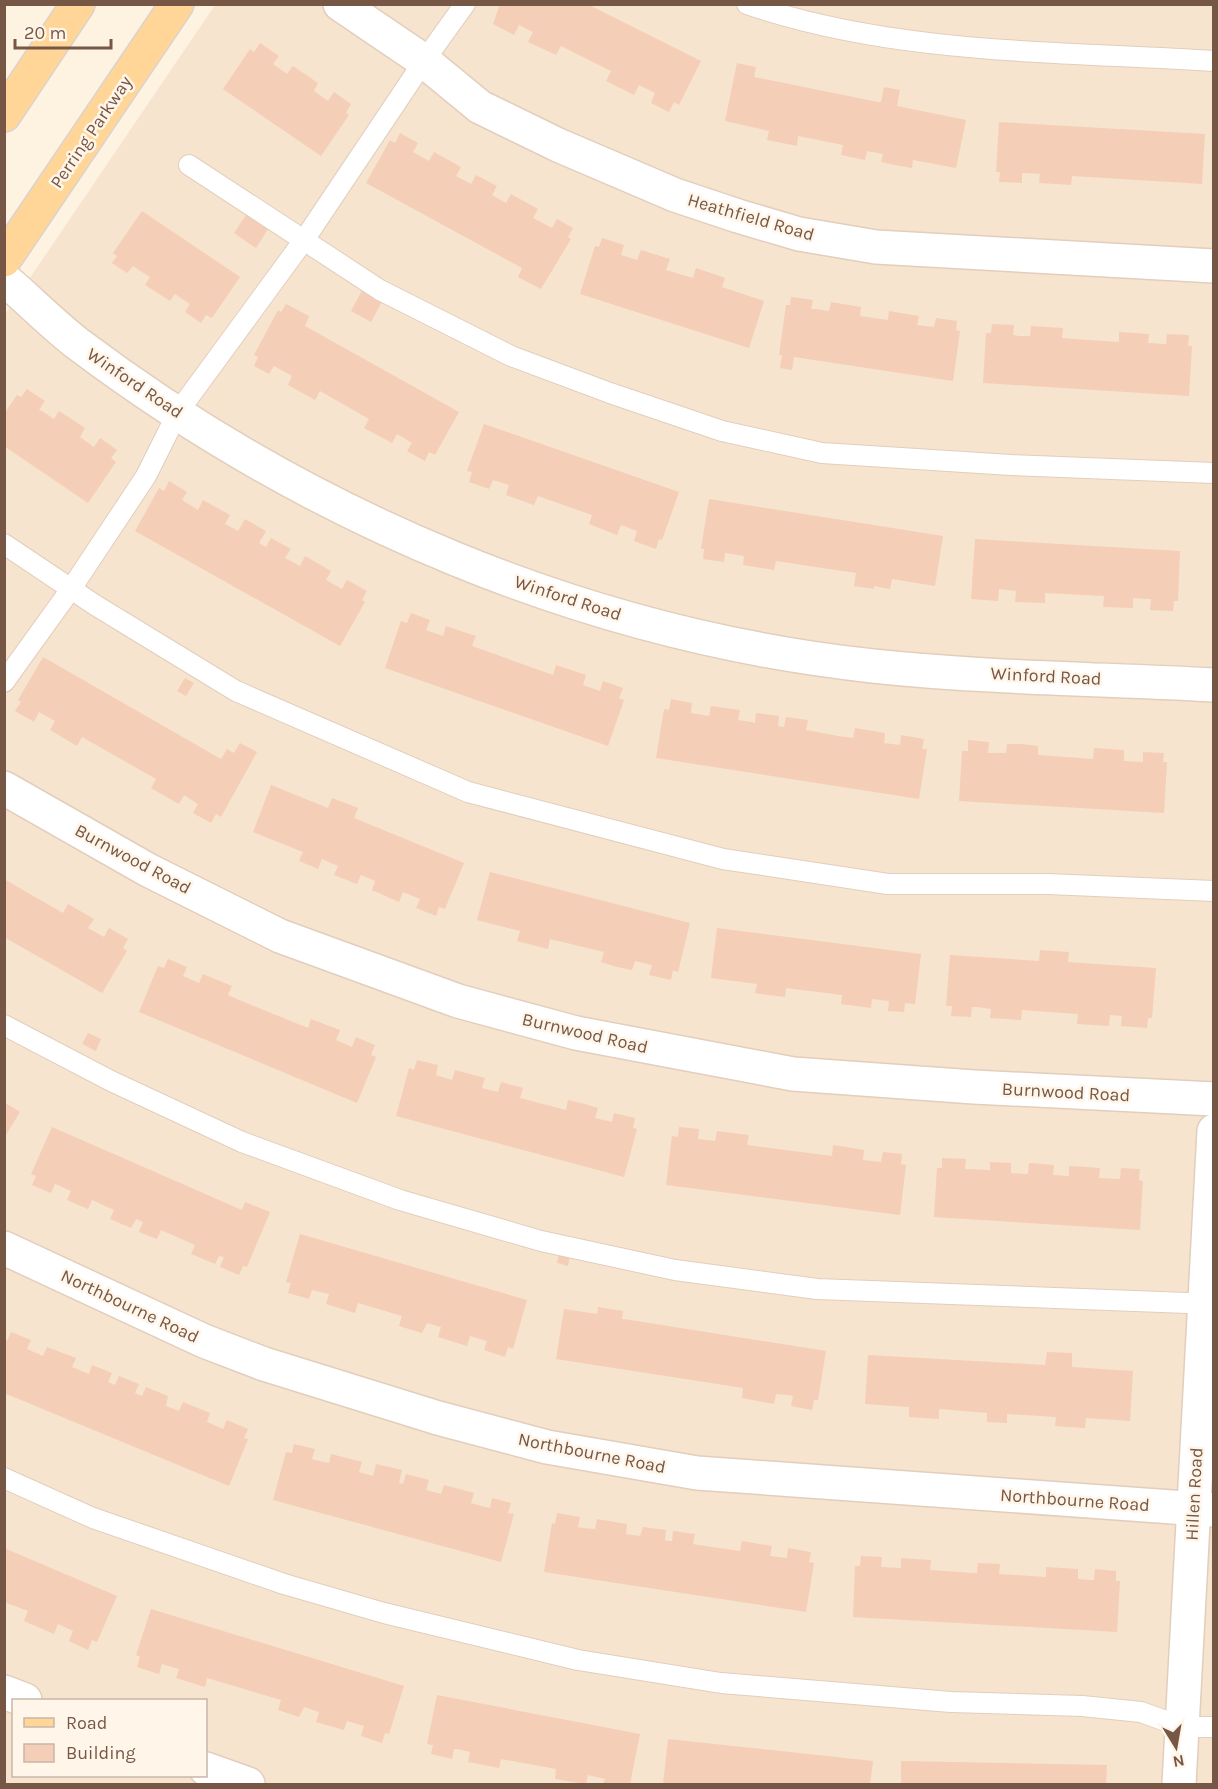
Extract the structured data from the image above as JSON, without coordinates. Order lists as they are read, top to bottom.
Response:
{
  "streets": {
    "main road": ["Perring Parkway"],
    "street": [
      "Heathfield Road",
      "Winford Road",
      "Burnwood Road",
      "Northbourne Road",
      "Hillen Road"
    ]
  },
  "crossings": [
    ["Northbourne Road", "Hillen Road"]
  ],
  "legend": ["Road", "Building"],
  "scale_bar": "20 m",
  "north": "bottom"
}
